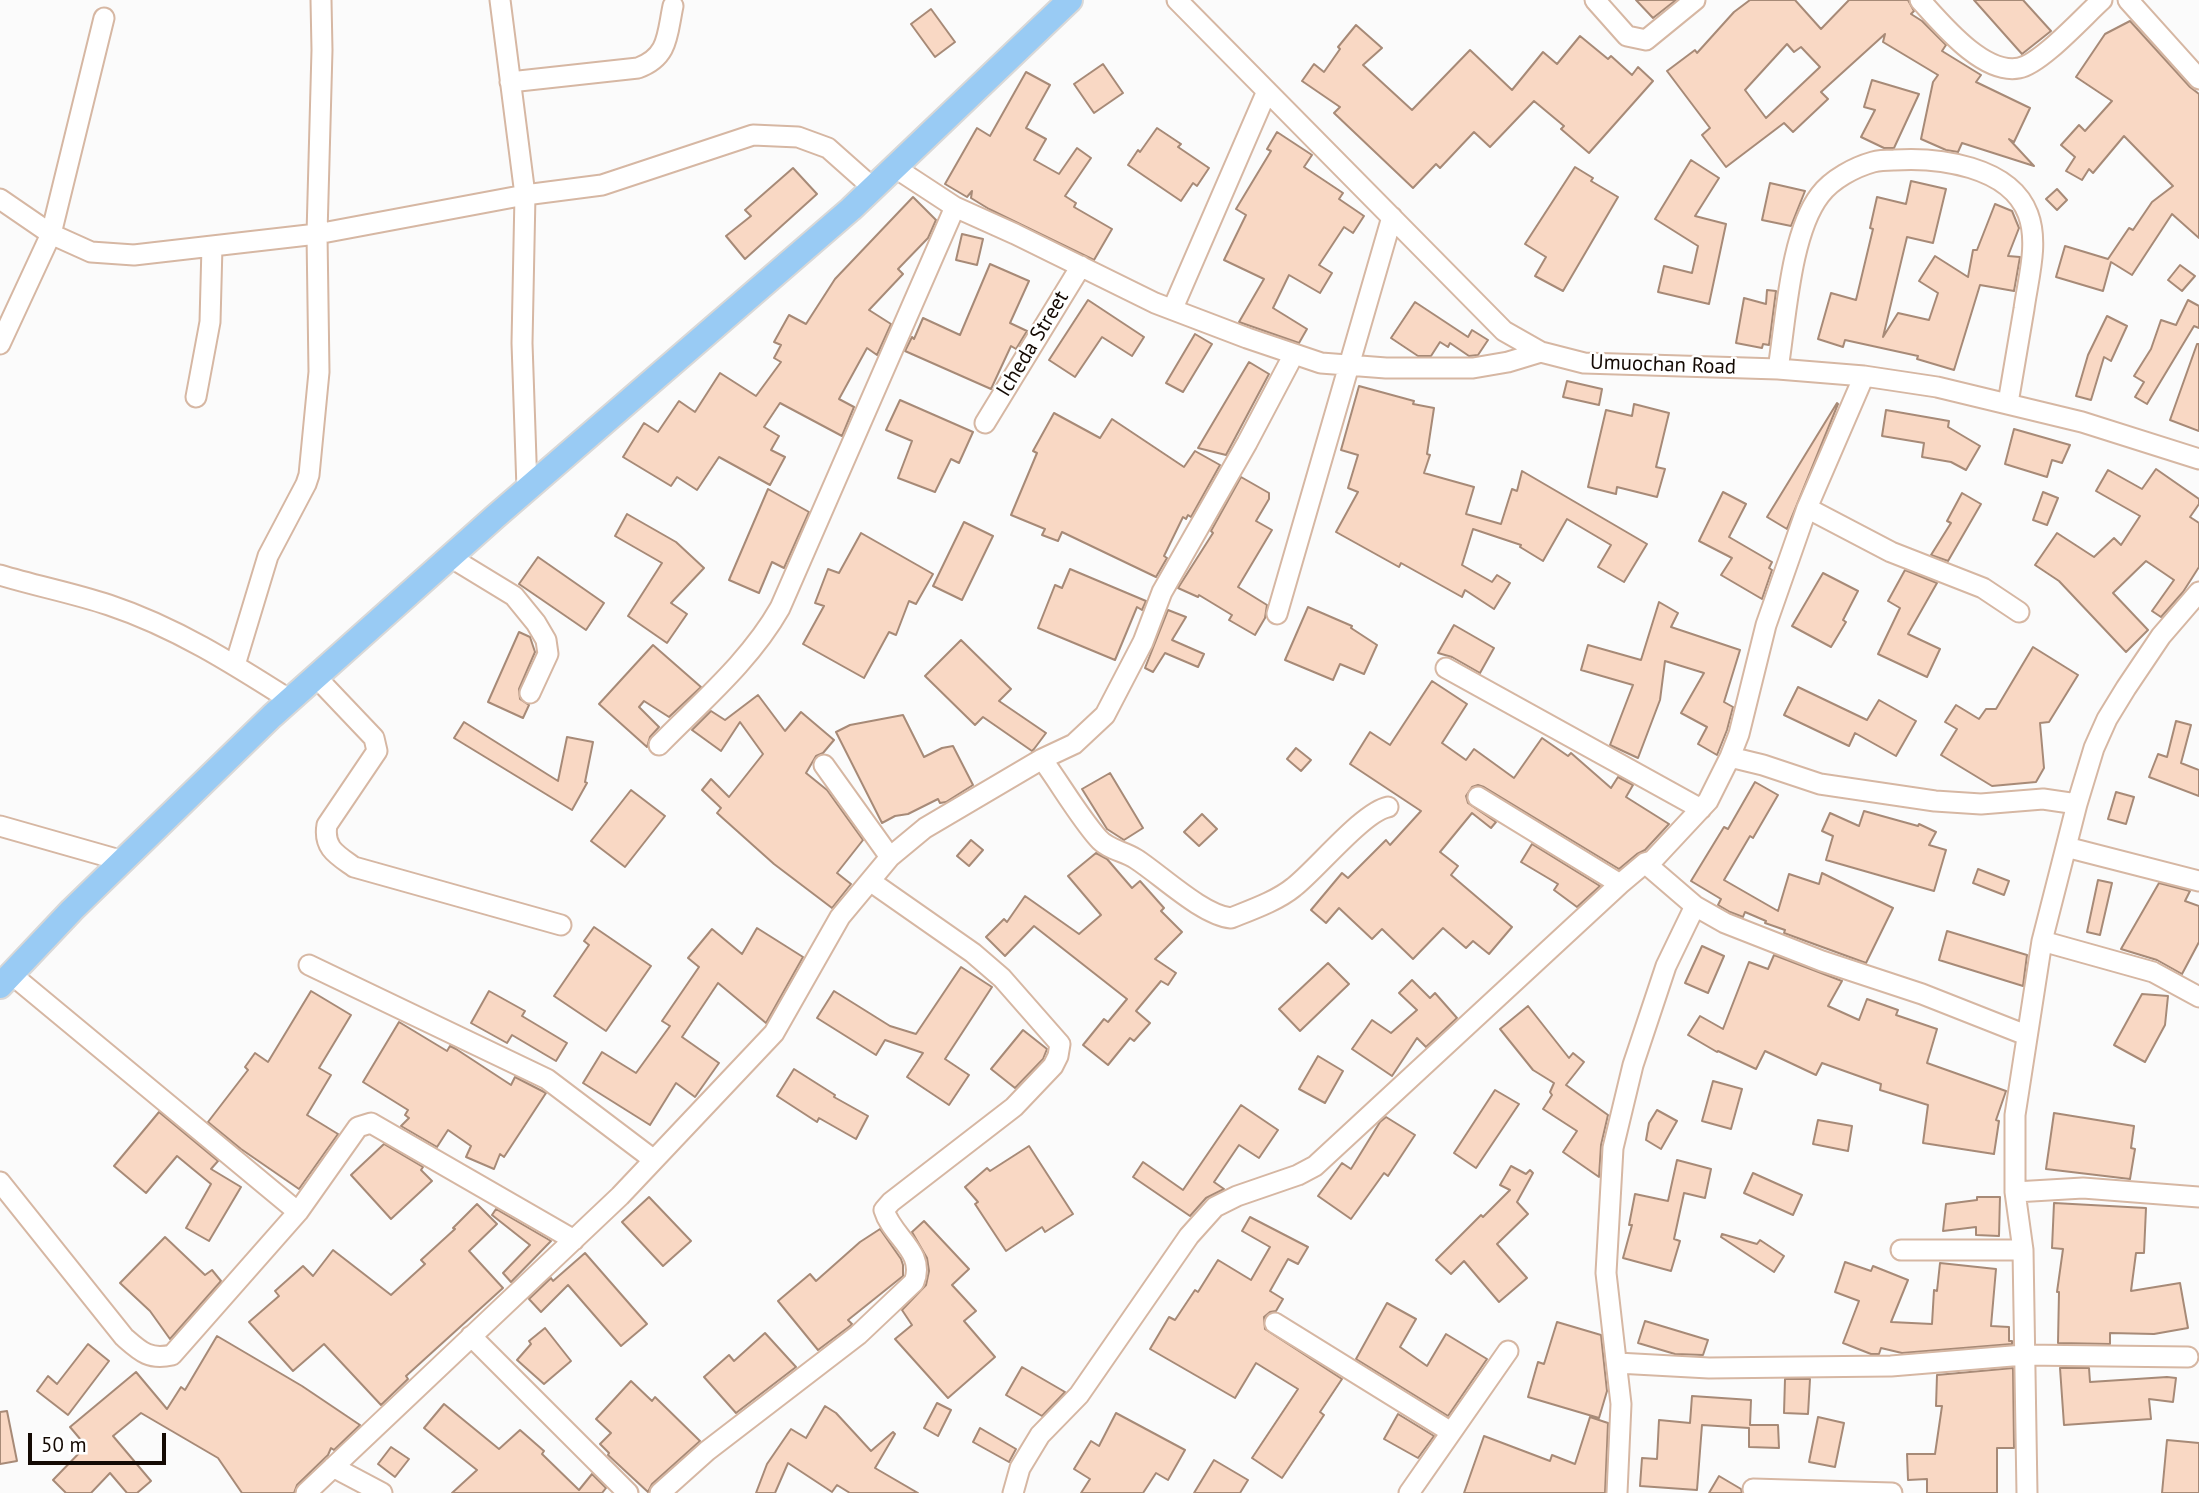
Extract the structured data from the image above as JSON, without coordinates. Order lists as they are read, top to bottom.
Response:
{
  "streets": {
    "street": ["Icheda Street", "Umuochan Road"]
  },
  "scale_bar": "50 m"
}
